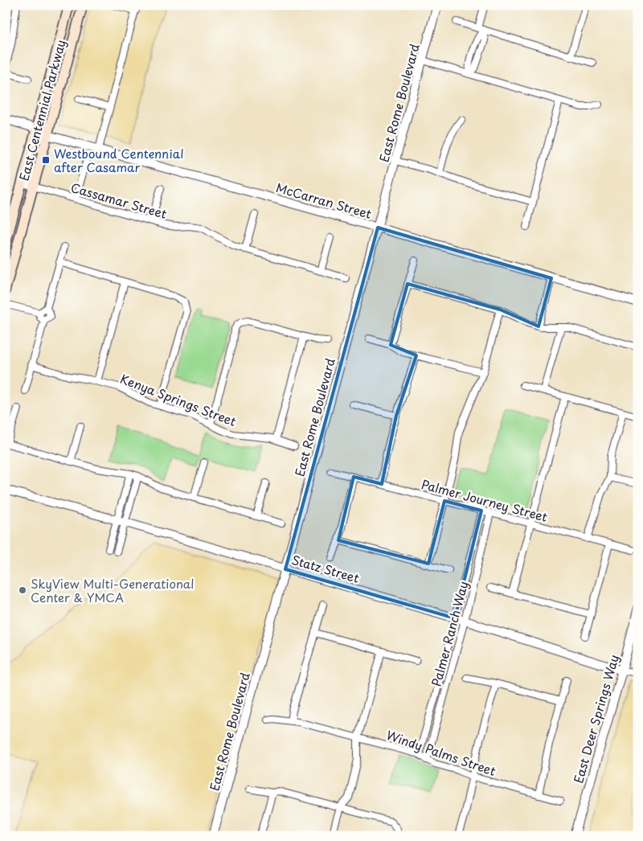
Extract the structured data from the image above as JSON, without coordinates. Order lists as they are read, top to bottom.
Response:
{
  "streets": {
    "main road": ["East Centennial Parkway"],
    "street": [
      "East Rome Boulevard",
      "Cassamar Street",
      "McCarran Street",
      "Kenya Springs Street",
      "Palmer Journey Street",
      "Statz Street",
      "Palmer Ranch Way",
      "East Deer Springs Way",
      "Windy Palms Street"
    ]
  },
  "crossings": [
    ["East Rome Boulevard", "McCarran Street"],
    ["East Rome Boulevard", "Statz Street"],
    ["East Centennial Parkway", "Cassamar Street"],
    ["East Centennial Parkway", "McCarran Street"],
    ["Palmer Journey Street", "Palmer Ranch Way"],
    ["Statz Street", "Palmer Ranch Way"],
    ["Statz Street", "East Deer Springs Way"],
    ["Palmer Ranch Way", "Windy Palms Street"]
  ],
  "places": {
    "transit": ["Westbound Centennial after Casamar"],
    "other": ["SkyView Multi-Generational Center & YMCA"]
  }
}
